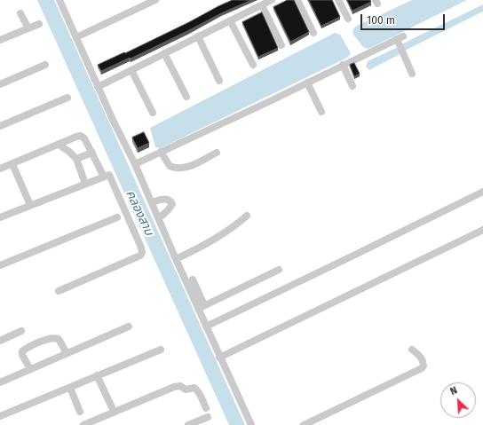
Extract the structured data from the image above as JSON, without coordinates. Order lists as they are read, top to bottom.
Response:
{
  "water": ["คลองสาม"],
  "scale_bar": "100 m",
  "north": "top left"
}
